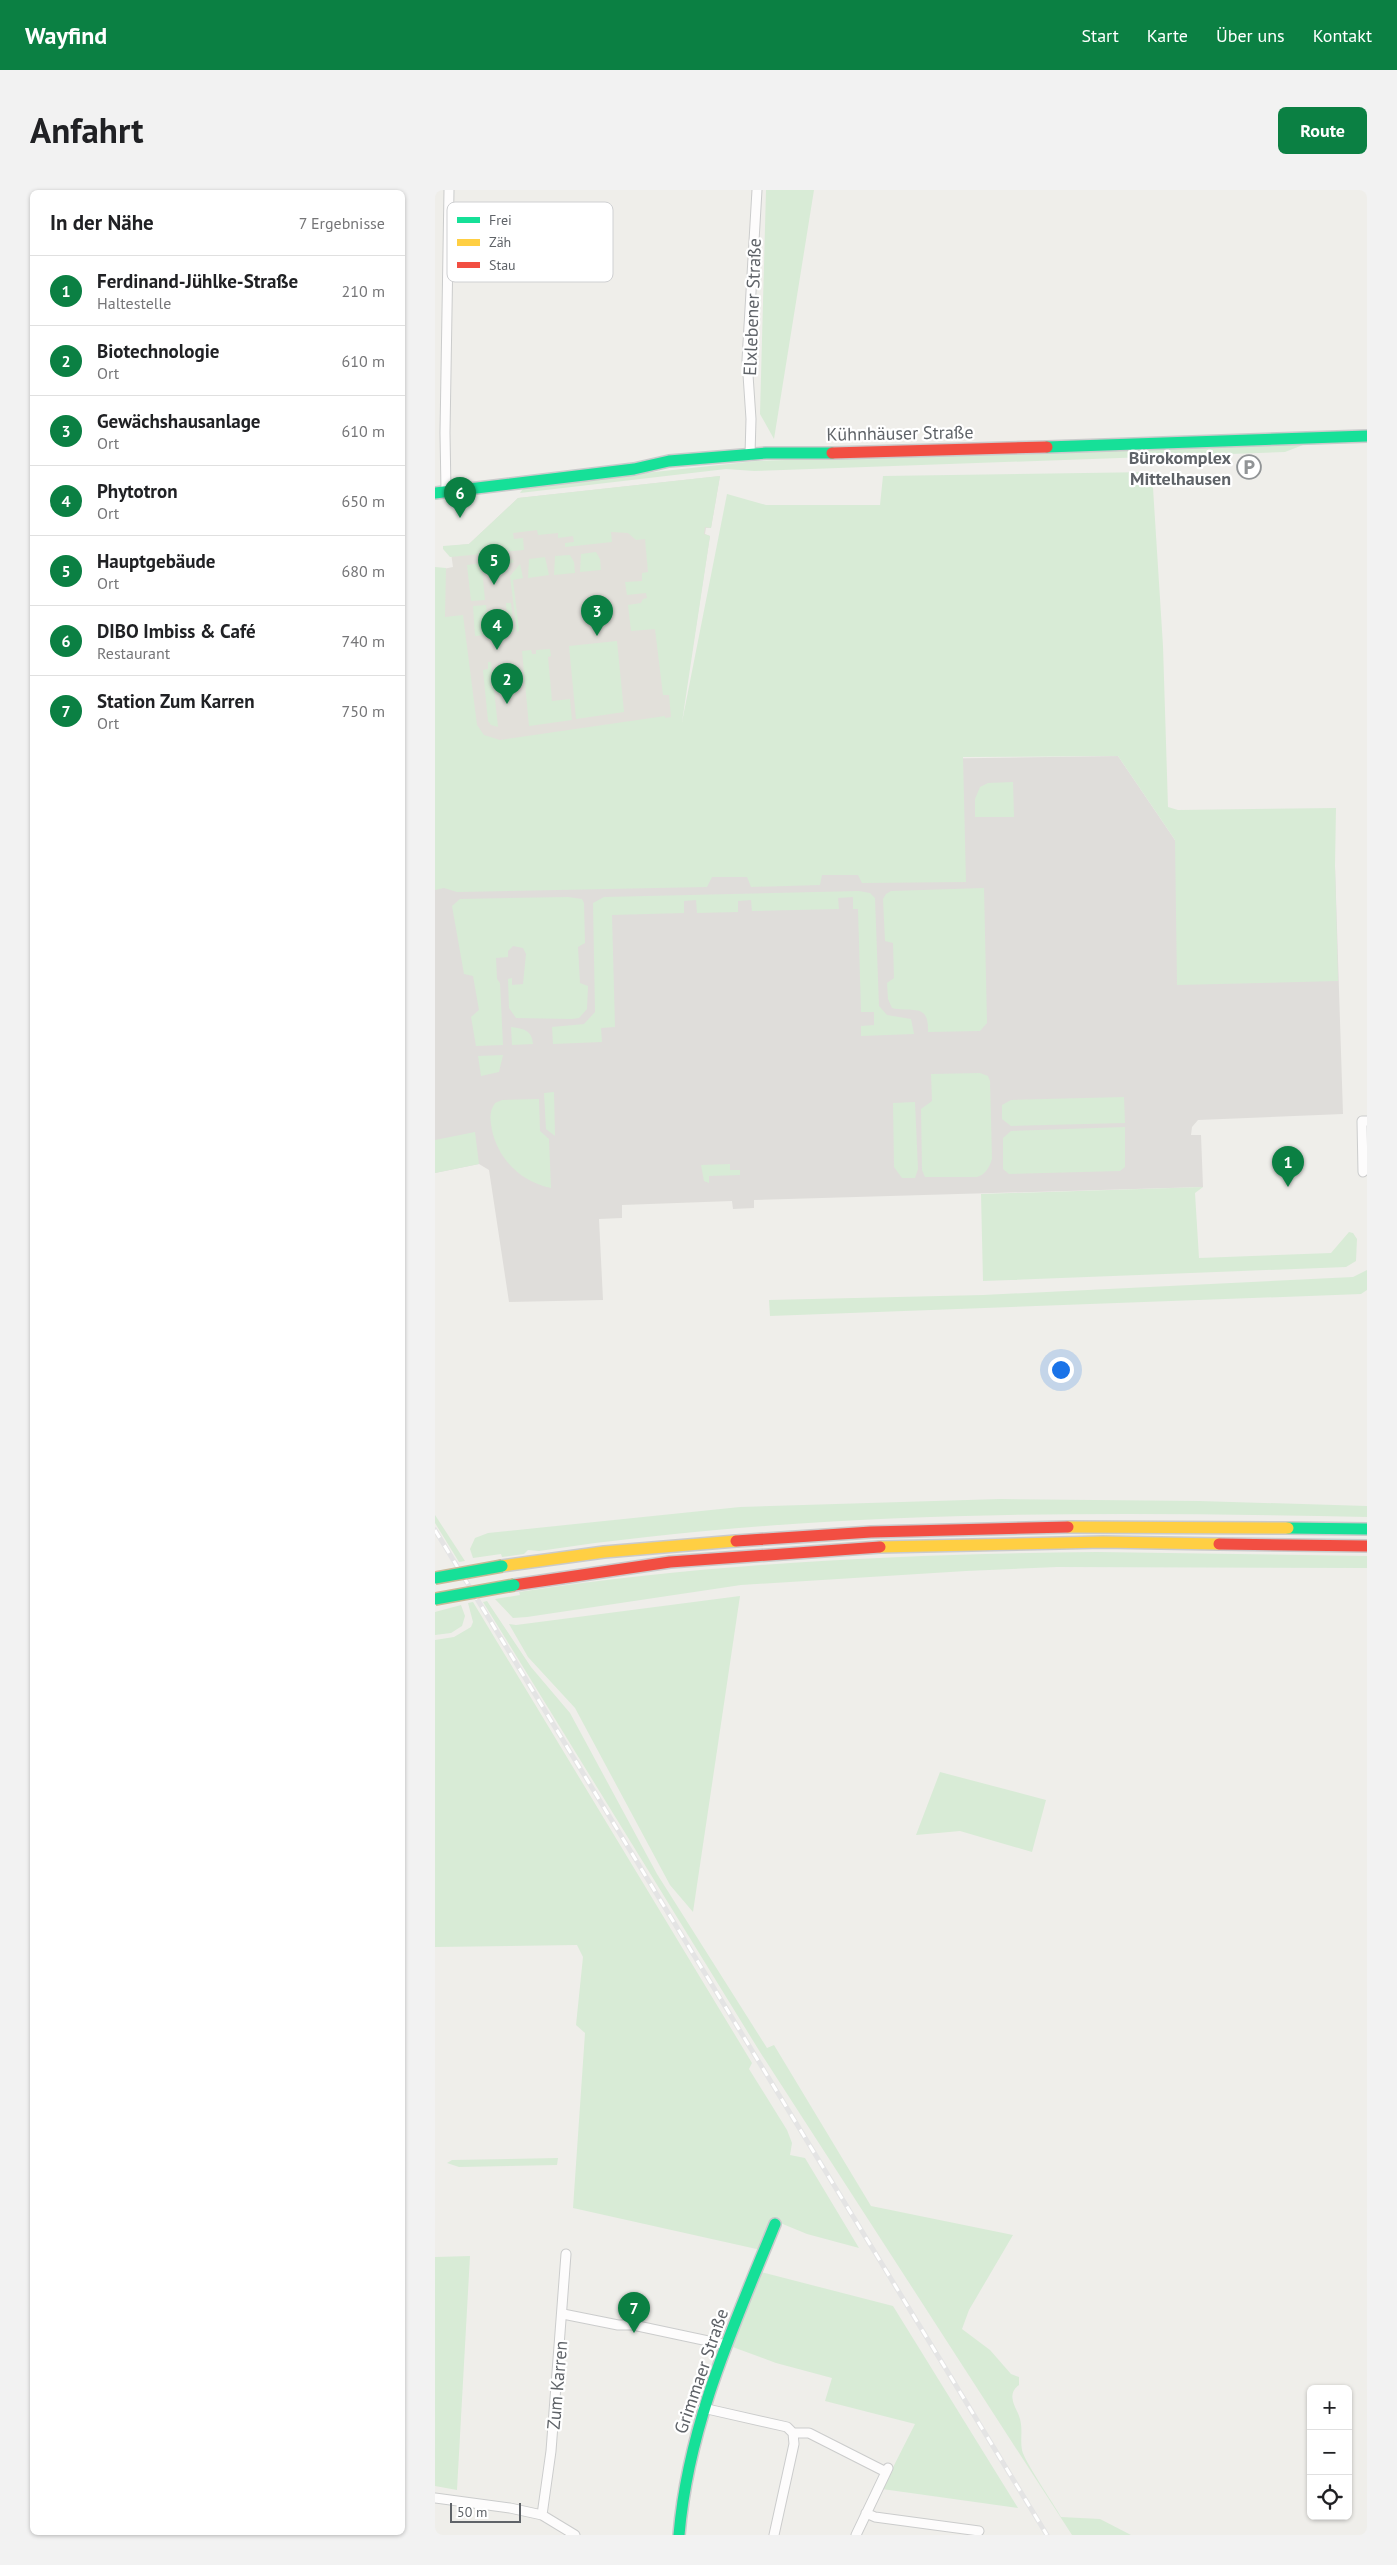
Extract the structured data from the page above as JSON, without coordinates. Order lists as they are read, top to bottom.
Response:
{
  "streets": {
    "main road": ["Kühnhäuser Straße", "Grimmaer Straße"],
    "street": ["Elxlebener Straße", "Zum Karren"]
  },
  "crossings": [
    ["Elxlebener Straße", "Kühnhäuser Straße"]
  ],
  "places": {
    "parking": ["Bürokomplex Mittelhausen"]
  },
  "legend": ["Frei", "Zäh", "Stau"],
  "scale_bar": "50 m",
  "page": {
    "header": "Wayfind",
    "nav": [
      "Start",
      "Karte",
      "Über uns",
      "Kontakt"
    ],
    "title": "Anfahrt",
    "buttons": "Route",
    "heading": ["In der Nähe", "7 Ergebnisse"],
    "list": [
      {
        "mark": "1",
        "name": "Ferdinand-Jühlke-Straße",
        "note": "Haltestelle",
        "value": "210 m"
      },
      {
        "mark": "2",
        "name": "Biotechnologie",
        "note": "Ort",
        "value": "610 m"
      },
      {
        "mark": "3",
        "name": "Gewächshausanlage",
        "note": "Ort",
        "value": "610 m"
      },
      {
        "mark": "4",
        "name": "Phytotron",
        "note": "Ort",
        "value": "650 m"
      },
      {
        "mark": "5",
        "name": "Hauptgebäude",
        "note": "Ort",
        "value": "680 m"
      },
      {
        "mark": "6",
        "name": "DIBO Imbiss & Café",
        "note": "Restaurant",
        "value": "740 m"
      },
      {
        "mark": "7",
        "name": "Station Zum Karren",
        "note": "Ort",
        "value": "750 m"
      }
    ],
    "pins": [
      "6",
      "5",
      "3",
      "4",
      "2",
      "1",
      "7"
    ],
    "map_buttons": ["+", "−"],
    "scale": "50 m"
  }
}
